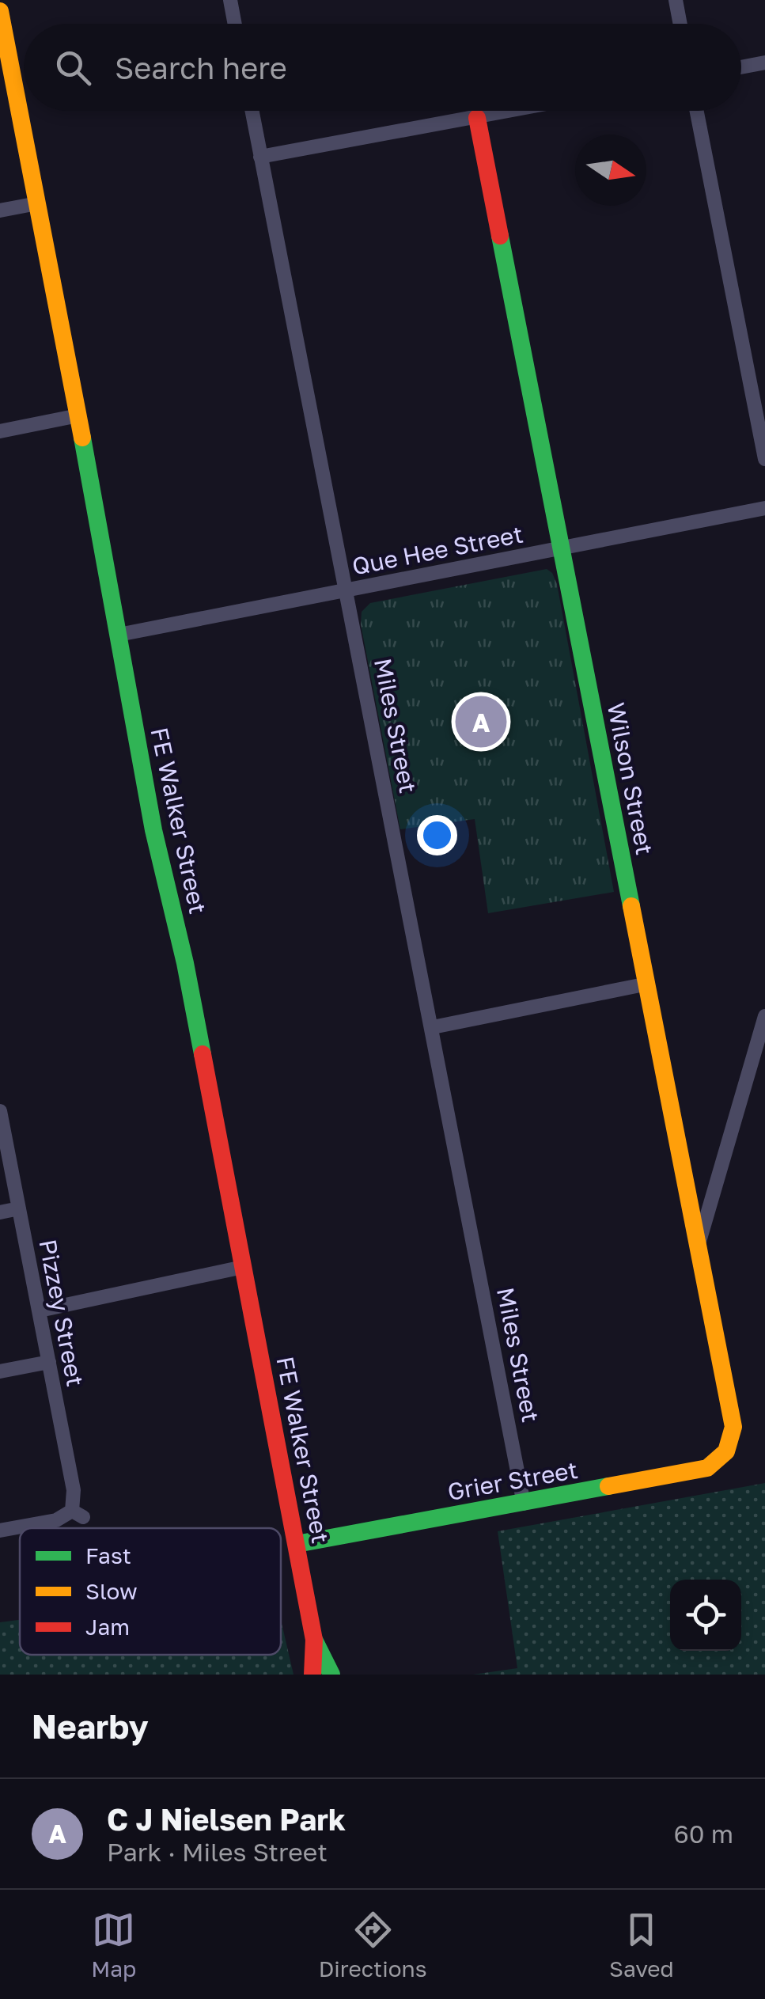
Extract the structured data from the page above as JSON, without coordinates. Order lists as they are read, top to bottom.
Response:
{
  "streets": {
    "street": [
      "Que Hee Street",
      "Miles Street",
      "Wilson Street",
      "FE Walker Street",
      "Pizzey Street",
      "Grier Street"
    ]
  },
  "crossings": [
    ["Que Hee Street", "Miles Street"],
    ["Que Hee Street", "Wilson Street"],
    ["Que Hee Street", "FE Walker Street"],
    ["Miles Street", "Grier Street"],
    ["Wilson Street", "Grier Street"],
    ["FE Walker Street", "Grier Street"]
  ],
  "legend": ["Fast", "Slow", "Jam"],
  "north": "right",
  "page": {
    "search": "Search here",
    "pins": "A",
    "heading": "Nearby",
    "list": [
      {
        "mark": "A",
        "name": "C J Nielsen Park",
        "note": "Park · Miles Street",
        "value": "60 m"
      }
    ],
    "nav": ["Map", "Directions", "Saved"]
  }
}
